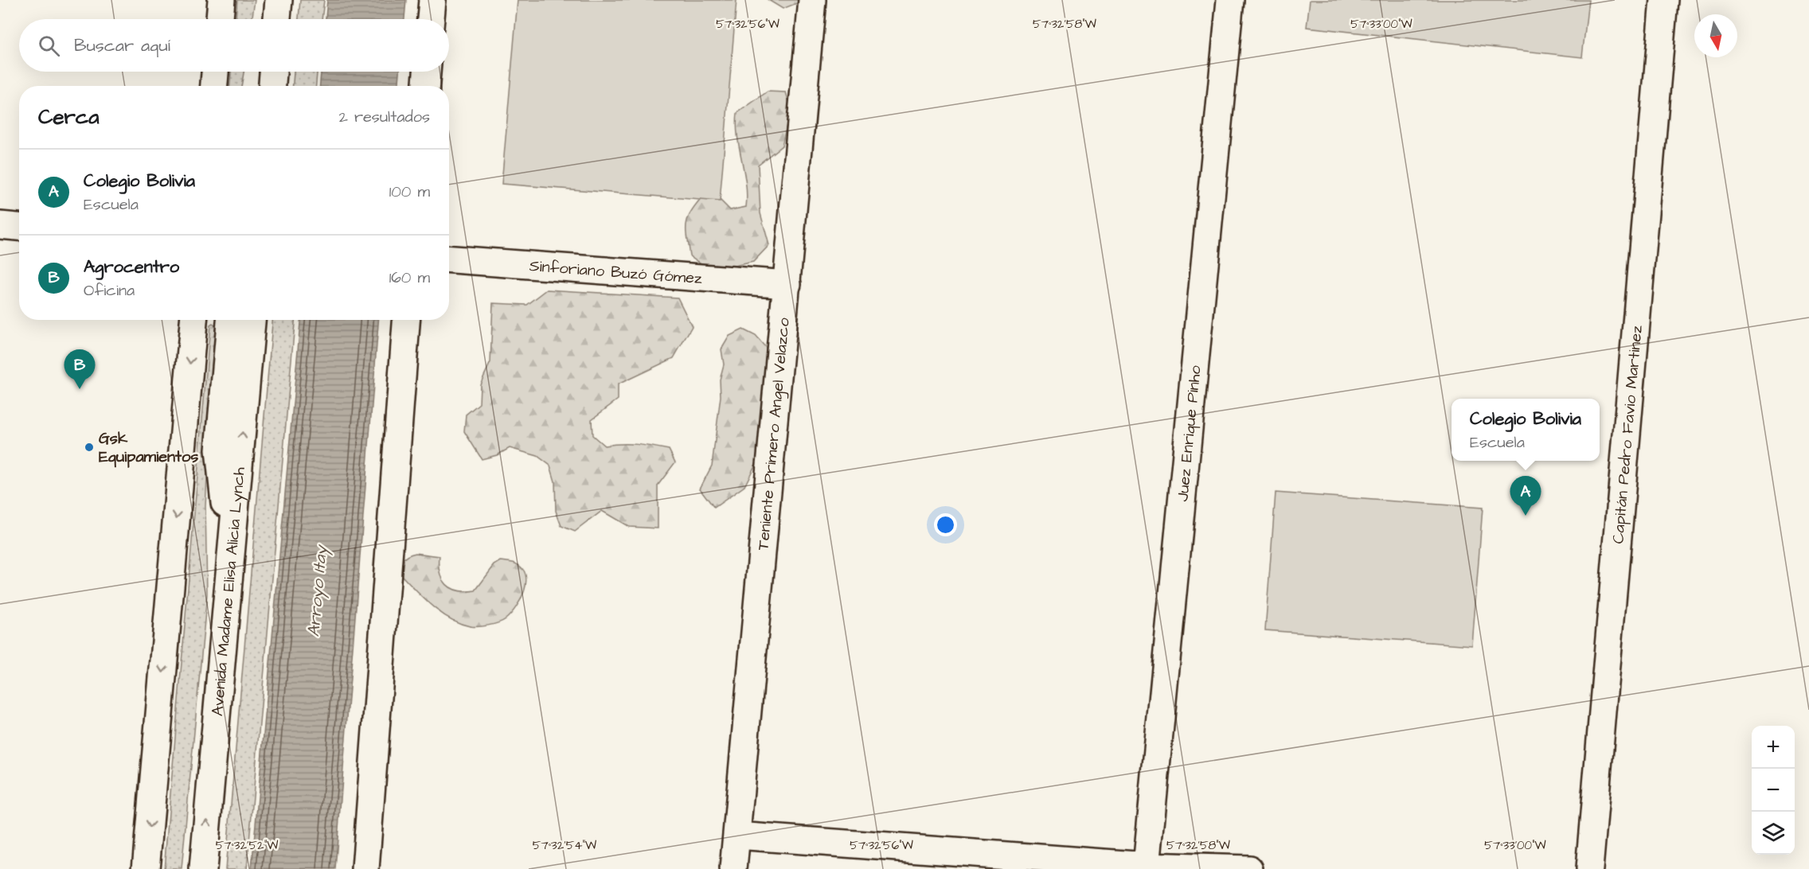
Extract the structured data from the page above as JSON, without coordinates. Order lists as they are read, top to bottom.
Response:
{
  "streets": {
    "main road": [
      "Sinforiano Buzó Gómez",
      "Juez Enrique Pinho",
      "Teniente Primero Angel Velazco",
      "Capitán Pedro Favio Martinez",
      "Avenida Madame Elisa Alicia Lynch"
    ]
  },
  "crossings": [
    ["Sinforiano Buzó Gómez", "Teniente Primero Angel Velazco"]
  ],
  "water": ["Arroyo Itay"],
  "places": ["Gsk Equipamientos"],
  "north": "bottom",
  "page": {
    "search": "Buscar aquí",
    "heading": ["Cerca", "2 resultados"],
    "list": [
      {
        "mark": "A",
        "name": "Colegio Bolivia",
        "note": "Escuela",
        "value": "100 m"
      },
      {
        "mark": "B",
        "name": "Agrocentro",
        "note": "Oficina",
        "value": "160 m"
      }
    ],
    "pins": ["B", "A"],
    "popup": ["Colegio Bolivia", "Escuela"],
    "map_buttons": ["+", "−"]
  },
  "coordinates": [
    "57°32'56\"W",
    "57°32'58\"W",
    "57°33'00\"W",
    "57°32'52\"W",
    "57°32'54\"W"
  ]
}
